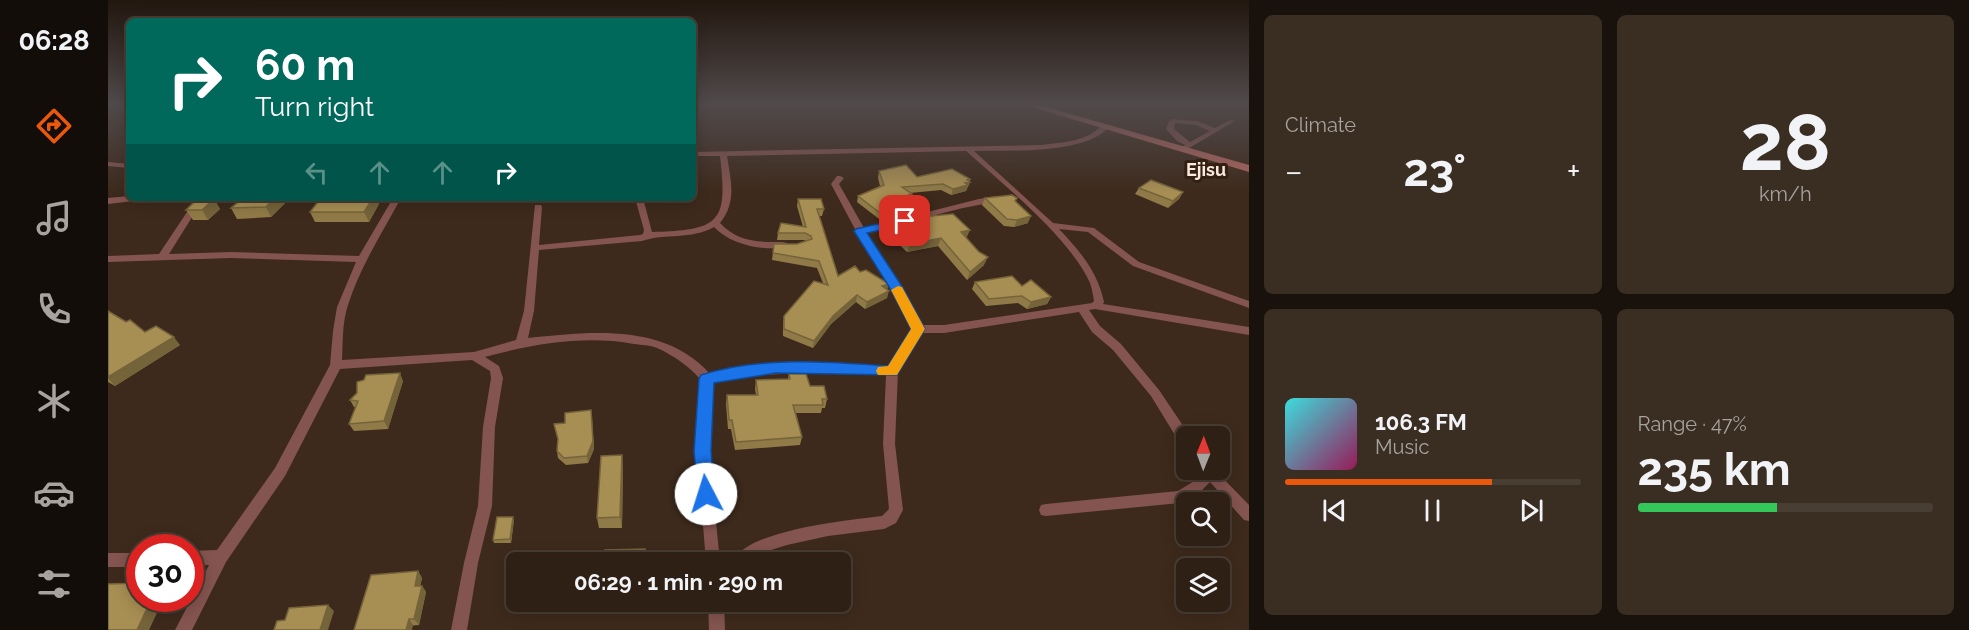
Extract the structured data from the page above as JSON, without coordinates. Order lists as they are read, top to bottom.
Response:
{
  "districts": ["Ejisu"],
  "north": "top",
  "page": {
    "tabs": "06:28",
    "tile": [
      "Climate",
      ["28", "km/h"],
      ["Range · 47%", "235 km"]
    ],
    "turn": ["60 m", "Turn right"],
    "heat": ["−", "23°", "+"],
    "song": ["106.3 FM", "Music"],
    "limit": "30",
    "trip": "06:29 · 1 min · 290 m"
  }
}
